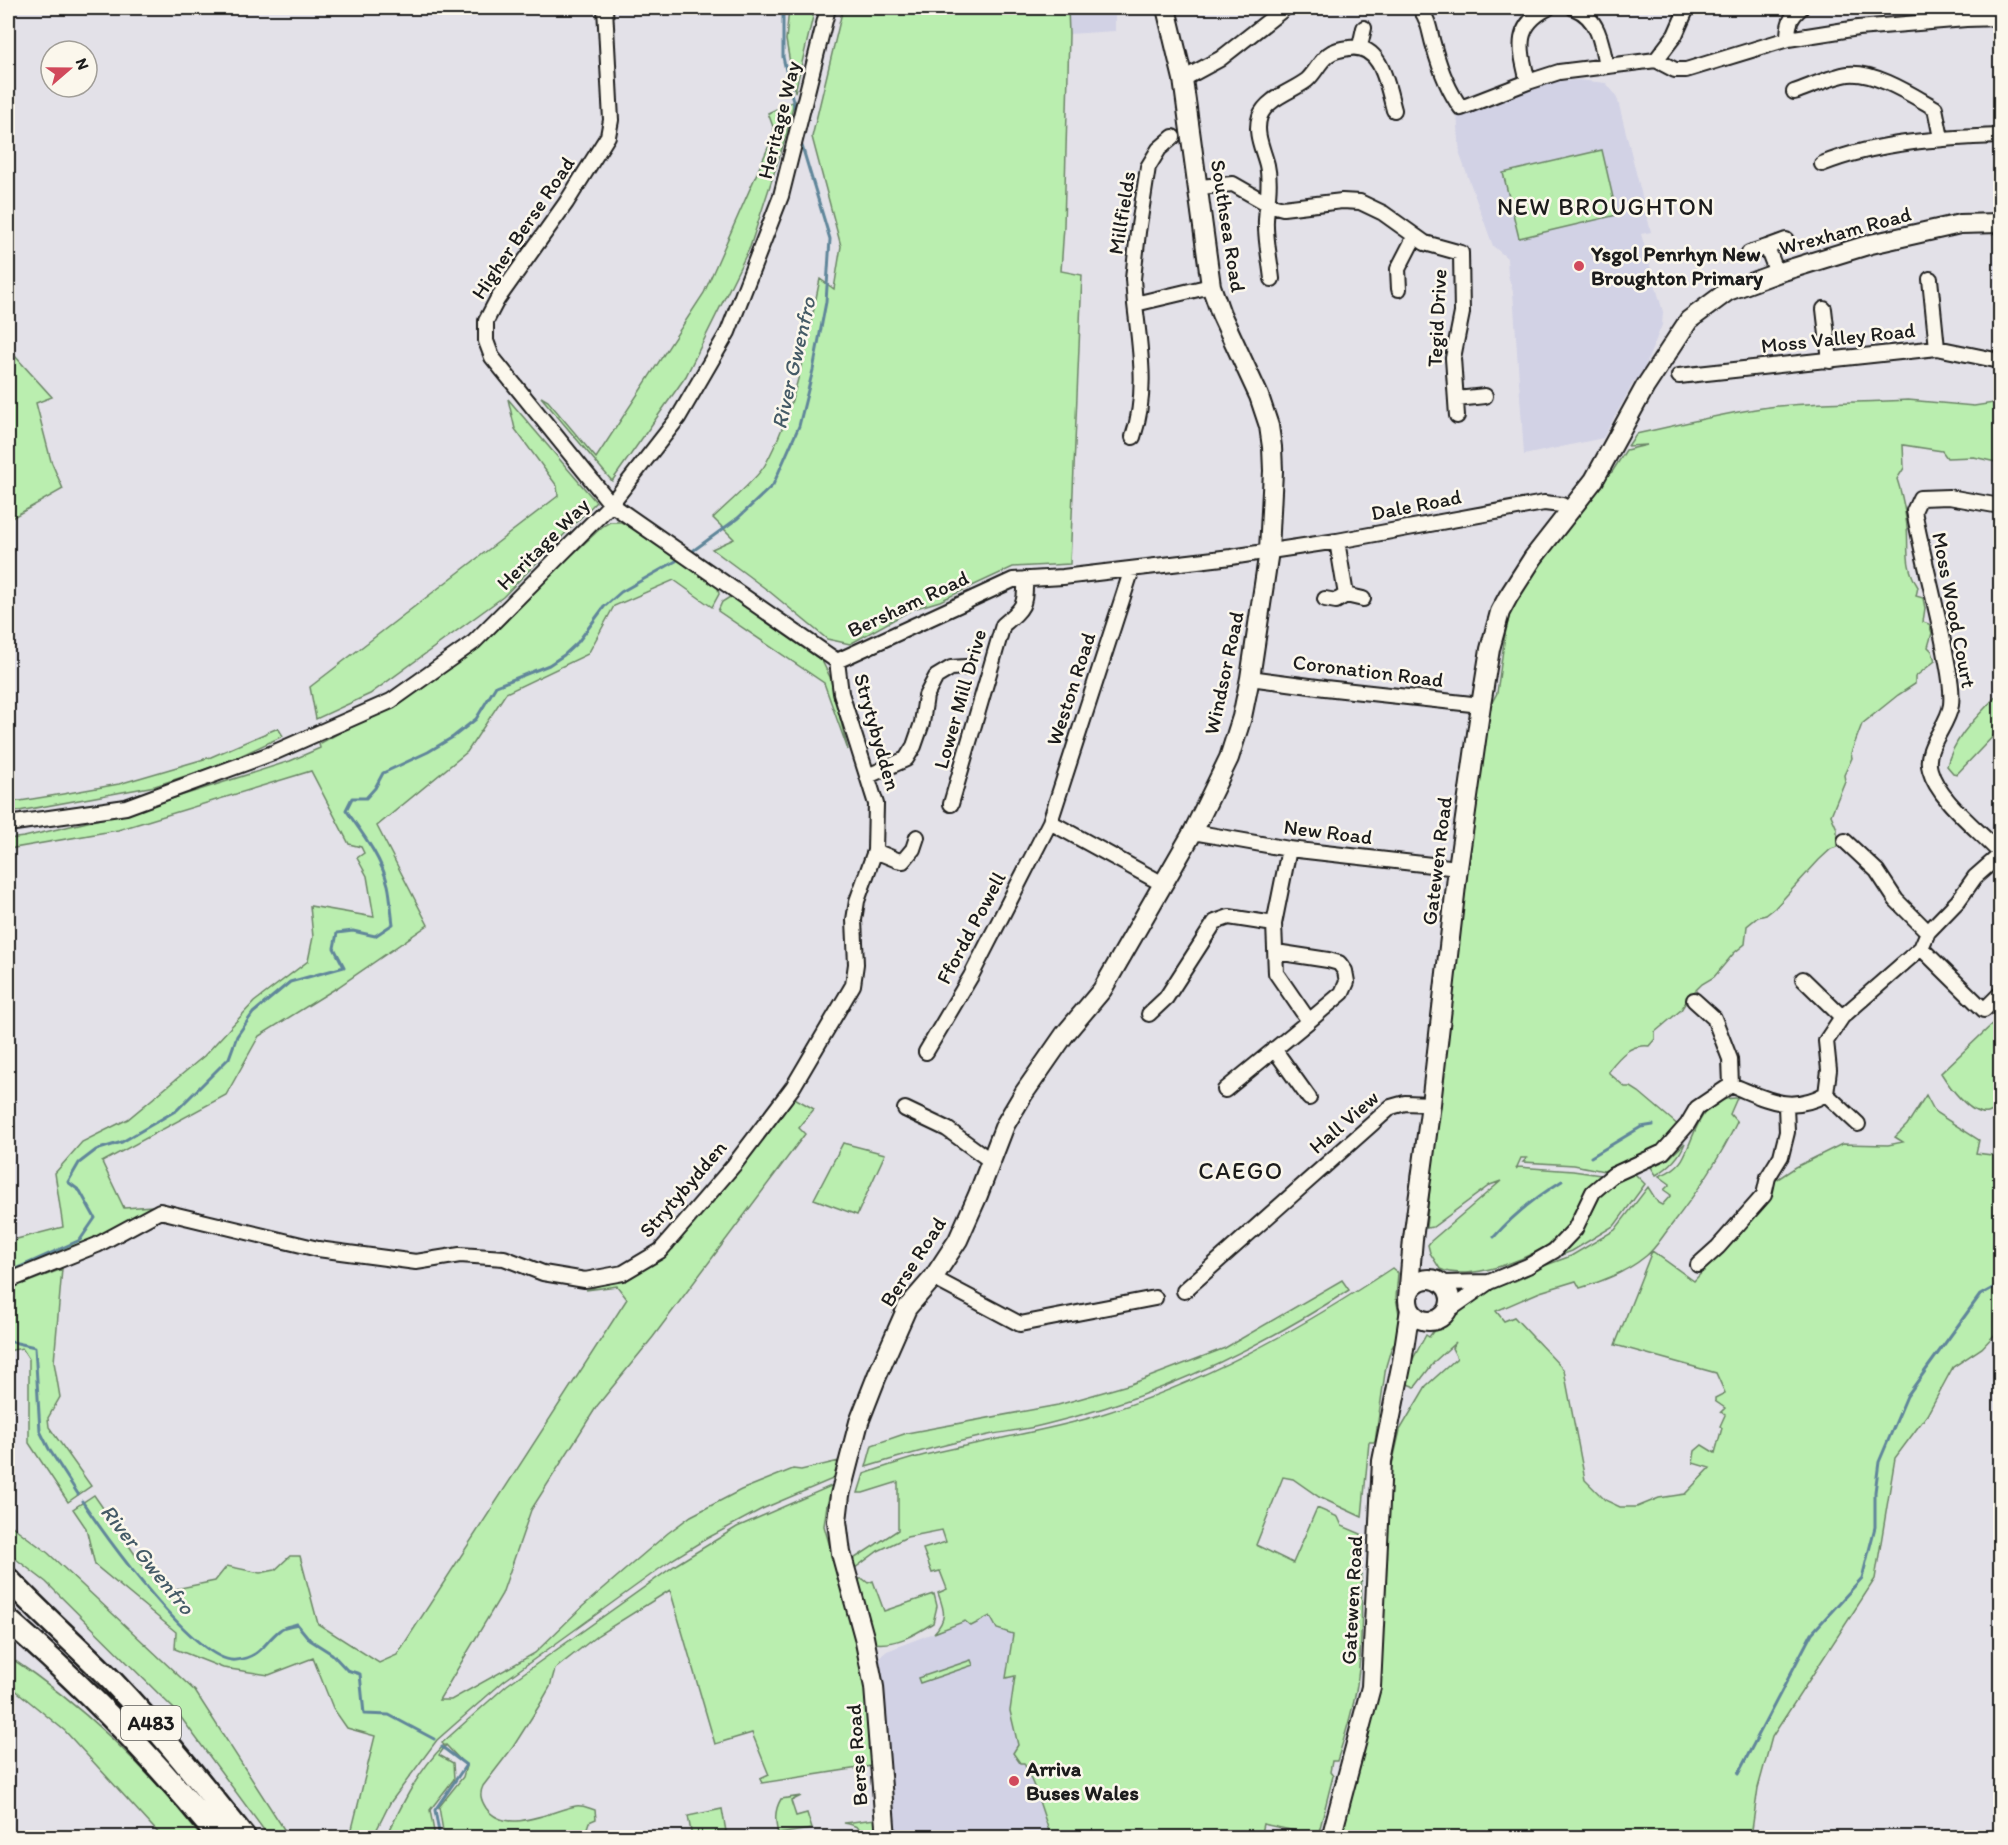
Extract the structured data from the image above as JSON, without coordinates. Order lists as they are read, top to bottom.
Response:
{
  "streets": {
    "highway": ["A483"],
    "main road": [
      "Southsea Road",
      "Wrexham Road",
      "Windsor Road",
      "Gatewen Road",
      "Berse Road"
    ],
    "street": [
      "Heritage Way",
      "Millfields",
      "Higher Berse Road",
      "Tegid Drive",
      "Moss Valley Road",
      "Dale Road",
      "Bersham Road",
      "Moss Wood Court",
      "Coronation Road",
      "Weston Road",
      "Lower Mill Drive",
      "Strytybydden",
      "New Road",
      "Ffordd Powell",
      "Hall View"
    ]
  },
  "crossings": [
    ["Heritage Way", "Higher Berse Road"],
    ["Heritage Way", "Bersham Road"],
    ["Southsea Road", "Tegid Drive"],
    ["Southsea Road", "Dale Road"],
    ["Southsea Road", "Bersham Road"],
    ["Southsea Road", "Windsor Road"],
    ["Higher Berse Road", "Bersham Road"],
    ["Wrexham Road", "Dale Road"],
    ["Wrexham Road", "Gatewen Road"],
    ["Dale Road", "Bersham Road"],
    ["Dale Road", "Windsor Road"],
    ["Dale Road", "Gatewen Road"],
    ["Bersham Road", "Windsor Road"],
    ["Bersham Road", "Weston Road"],
    ["Bersham Road", "Lower Mill Drive"],
    ["Bersham Road", "Strytybydden"],
    ["Coronation Road", "Windsor Road"],
    ["Coronation Road", "Gatewen Road"],
    ["Windsor Road", "New Road"],
    ["Windsor Road", "Berse Road"],
    ["Weston Road", "Ffordd Powell"],
    ["New Road", "Gatewen Road"],
    ["New Road", "Berse Road"],
    ["Gatewen Road", "Hall View"]
  ],
  "districts": ["NEW BROUGHTON", "CAEGO"],
  "water": ["River Gwenfro"],
  "places": ["Ysgol Penrhyn New Broughton Primary", "Arriva Buses Wales"],
  "north": "right"
}
